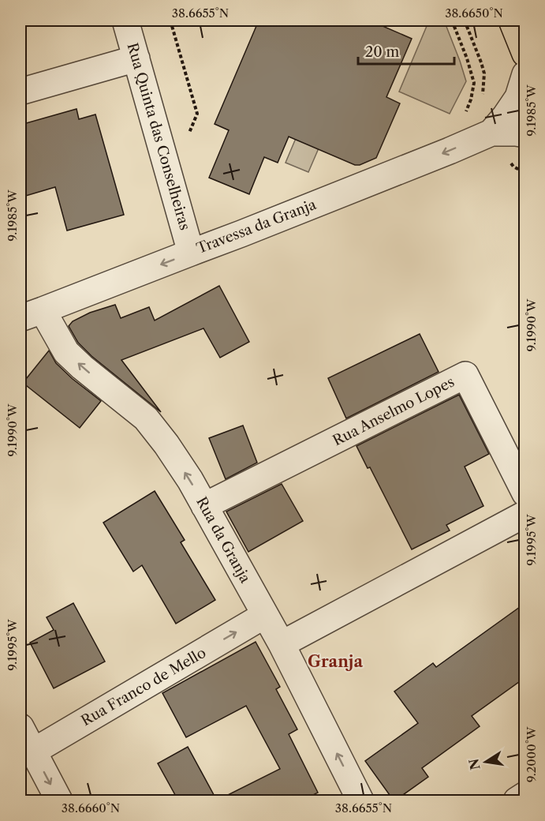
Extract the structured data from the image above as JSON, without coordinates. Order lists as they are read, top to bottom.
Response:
{
  "streets": {
    "street": [
      "Rua Quinta das Conselheiras",
      "Travessa da Granja",
      "Rua Anselmo Lopes",
      "Rua da Granja",
      "Rua Franco de Mello"
    ]
  },
  "crossings": [
    ["Rua Quinta das Conselheiras", "Travessa da Granja"],
    ["Travessa da Granja", "Rua da Granja"],
    ["Rua Anselmo Lopes", "Rua da Granja"],
    ["Rua da Granja", "Rua Franco de Mello"]
  ],
  "one_way": ["Travessa da Granja", "Rua da Granja", "Rua Franco de Mello"],
  "districts": ["Granja"],
  "scale_bar": "20 m",
  "north": "left",
  "coordinates": [
    "38.6655°N",
    "38.6650°N",
    "9.1985°W",
    "9.1990°W",
    "9.1995°W",
    "9.2000°W",
    "38.6660°N"
  ]
}
